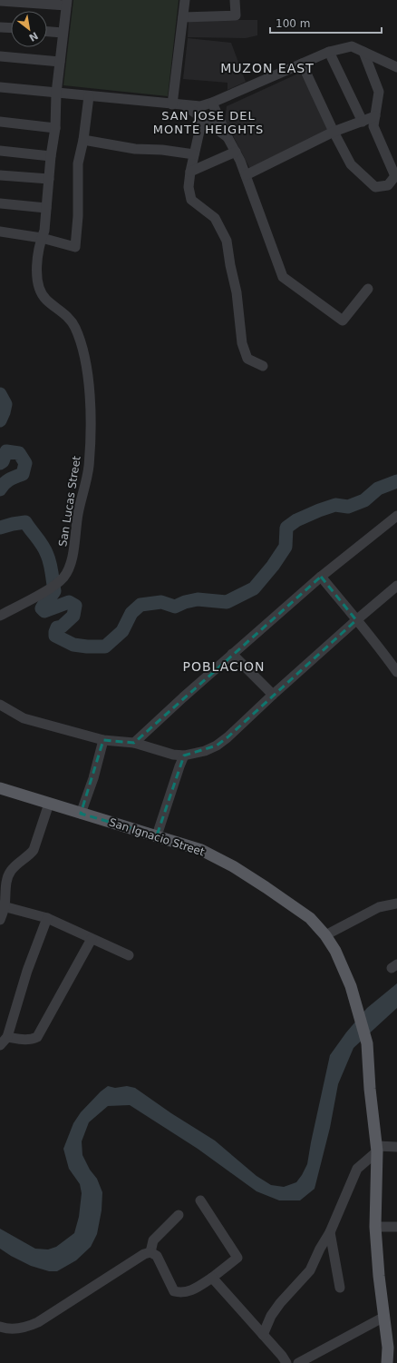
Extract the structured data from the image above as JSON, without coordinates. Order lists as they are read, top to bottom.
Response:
{
  "streets": {
    "main road": ["San Ignacio Street"],
    "street": ["San Lucas Street"]
  },
  "districts": ["MUZON EAST", "SAN JOSE DEL MONTE HEIGHTS", "POBLACION"],
  "scale_bar": "100 m",
  "north": "bottom right"
}
